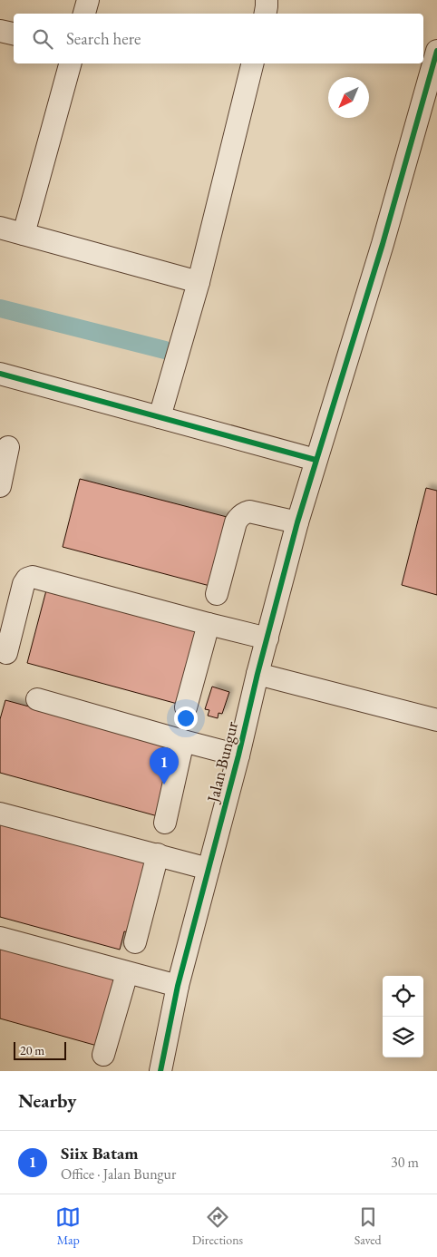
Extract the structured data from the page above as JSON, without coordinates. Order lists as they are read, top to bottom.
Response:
{
  "streets": {
    "street": ["Jalan Bungur"]
  },
  "scale_bar": "20 m",
  "north": "bottom left",
  "page": {
    "search": "Search here",
    "pins": "1",
    "scale": "20 m",
    "heading": "Nearby",
    "list": [
      {
        "mark": "1",
        "name": "Siix Batam",
        "note": "Office · Jalan Bungur",
        "value": "30 m"
      }
    ],
    "nav": ["Map", "Directions", "Saved"]
  }
}
